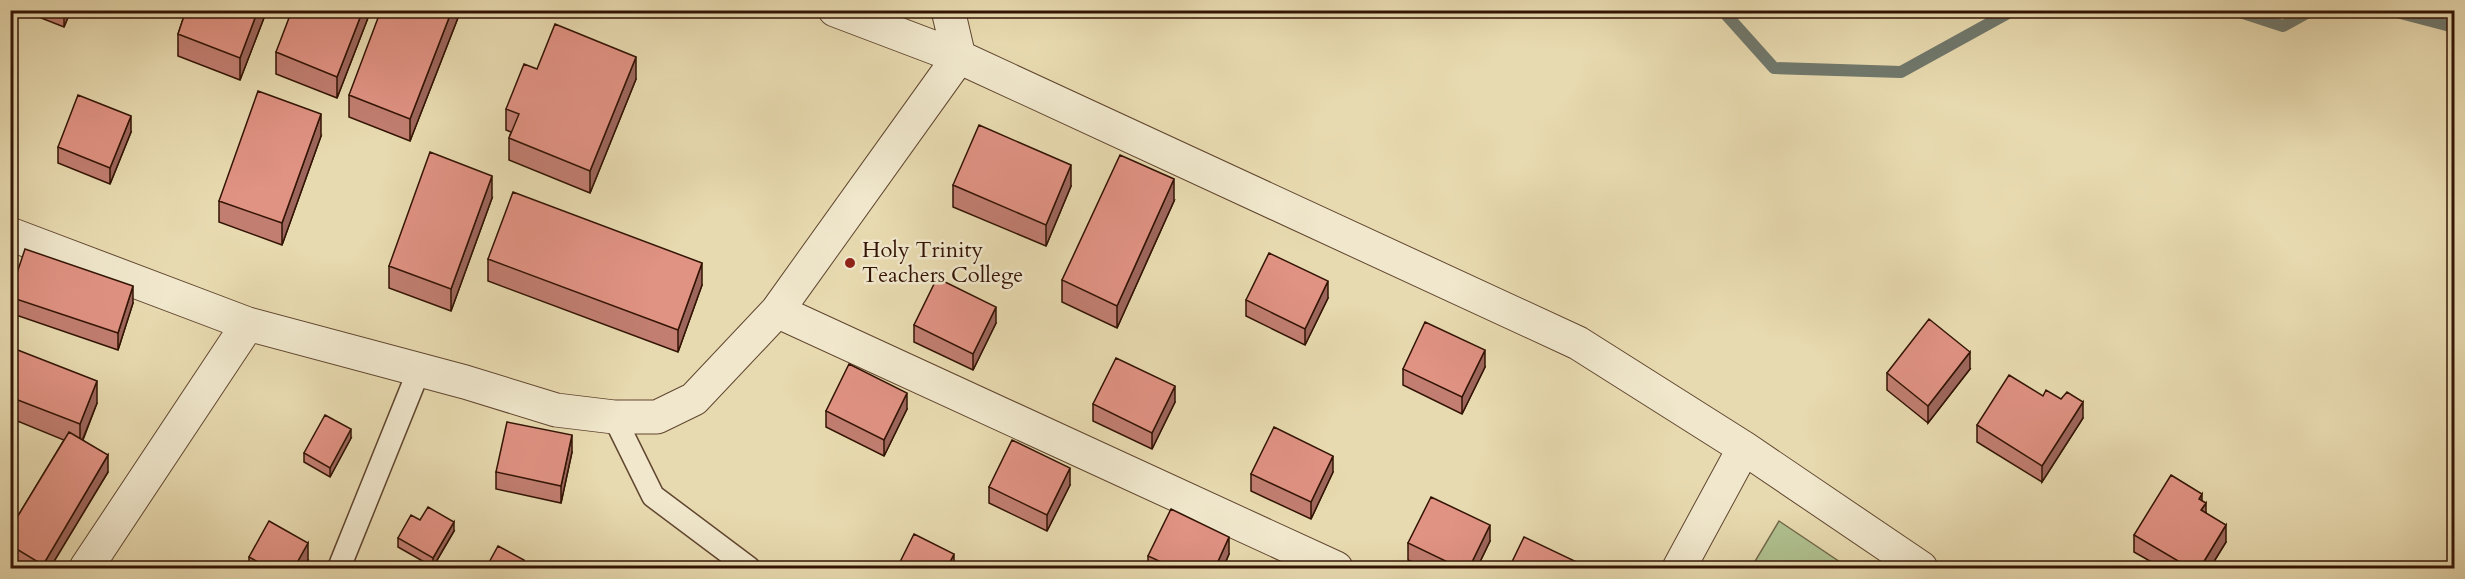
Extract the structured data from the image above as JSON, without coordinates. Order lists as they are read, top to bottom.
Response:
{
  "places": ["Holy Trinity Teachers College"]
}
